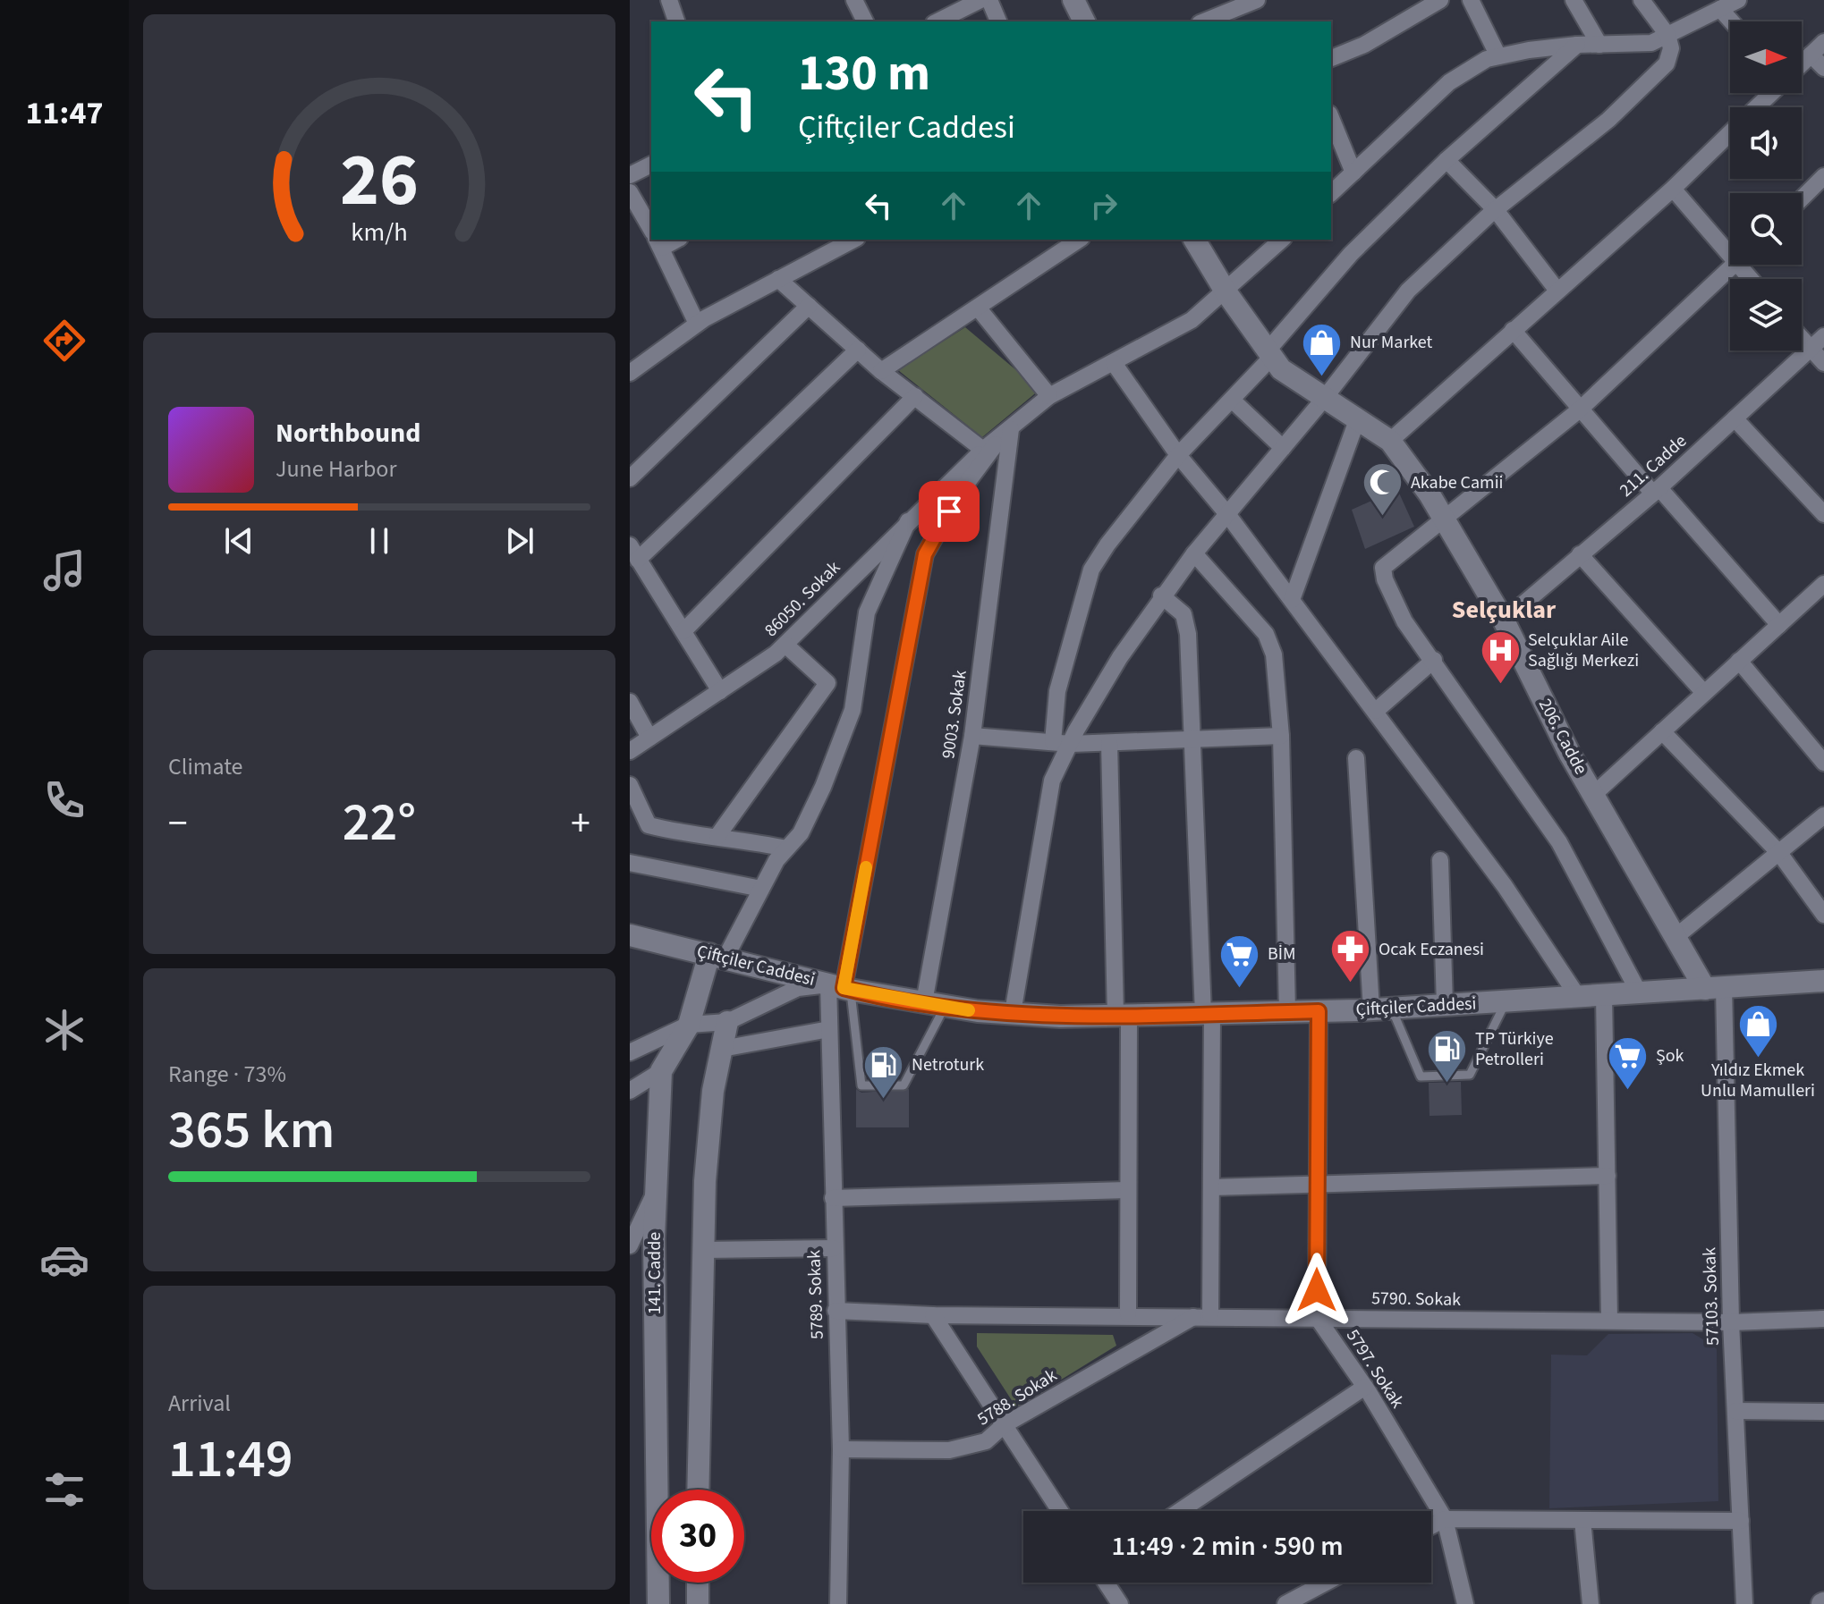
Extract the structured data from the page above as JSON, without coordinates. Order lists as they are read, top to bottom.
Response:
{
  "streets": {
    "street": [
      "211. Cadde",
      "86050. Sokak",
      "9003. Sokak",
      "206. Cadde",
      "Çiftçiler Caddesi",
      "141. Cadde",
      "5789. Sokak",
      "57103. Sokak",
      "5790. Sokak",
      "5797. Sokak",
      "5788. Sokak"
    ]
  },
  "crossings": [
    ["211. Cadde", "206. Cadde"],
    ["86050. Sokak", "9003. Sokak"],
    ["86050. Sokak", "5789. Sokak"],
    ["9003. Sokak", "Çiftçiler Caddesi"],
    ["9003. Sokak", "5789. Sokak"],
    ["206. Cadde", "Çiftçiler Caddesi"],
    ["206. Cadde", "57103. Sokak"],
    ["Çiftçiler Caddesi", "141. Cadde"],
    ["Çiftçiler Caddesi", "5789. Sokak"],
    ["Çiftçiler Caddesi", "57103. Sokak"],
    ["5789. Sokak", "5790. Sokak"],
    ["5789. Sokak", "5788. Sokak"],
    ["57103. Sokak", "5790. Sokak"],
    ["5790. Sokak", "5797. Sokak"],
    ["5790. Sokak", "5788. Sokak"]
  ],
  "districts": ["Selçuklar"],
  "places": {
    "shop": ["Nur Market", "Yıldız Ekmek Unlu Mamulleri"],
    "mosque": ["Akabe Camii"],
    "hospital": ["Selçuklar Aile Sağlığı Merkezi"],
    "pharmacy": ["Ocak Eczanesi"],
    "supermarket": ["BİM", "Şok"],
    "fuel station": ["TP Türkiye Petrolleri", "Netroturk"]
  },
  "north": "right",
  "page": {
    "tabs": "11:47",
    "turn": ["130 m", "Çiftçiler Caddesi"],
    "song": ["Northbound", "June Harbor"],
    "tile": [
      "Climate",
      ["Range · 73%", "365 km"],
      ["Arrival", "11:49"]
    ],
    "heat": ["−", "22°", "+"],
    "limit": "30",
    "trip": "11:49 · 2 min · 590 m",
    "gauge": ["26", "km/h"]
  }
}
